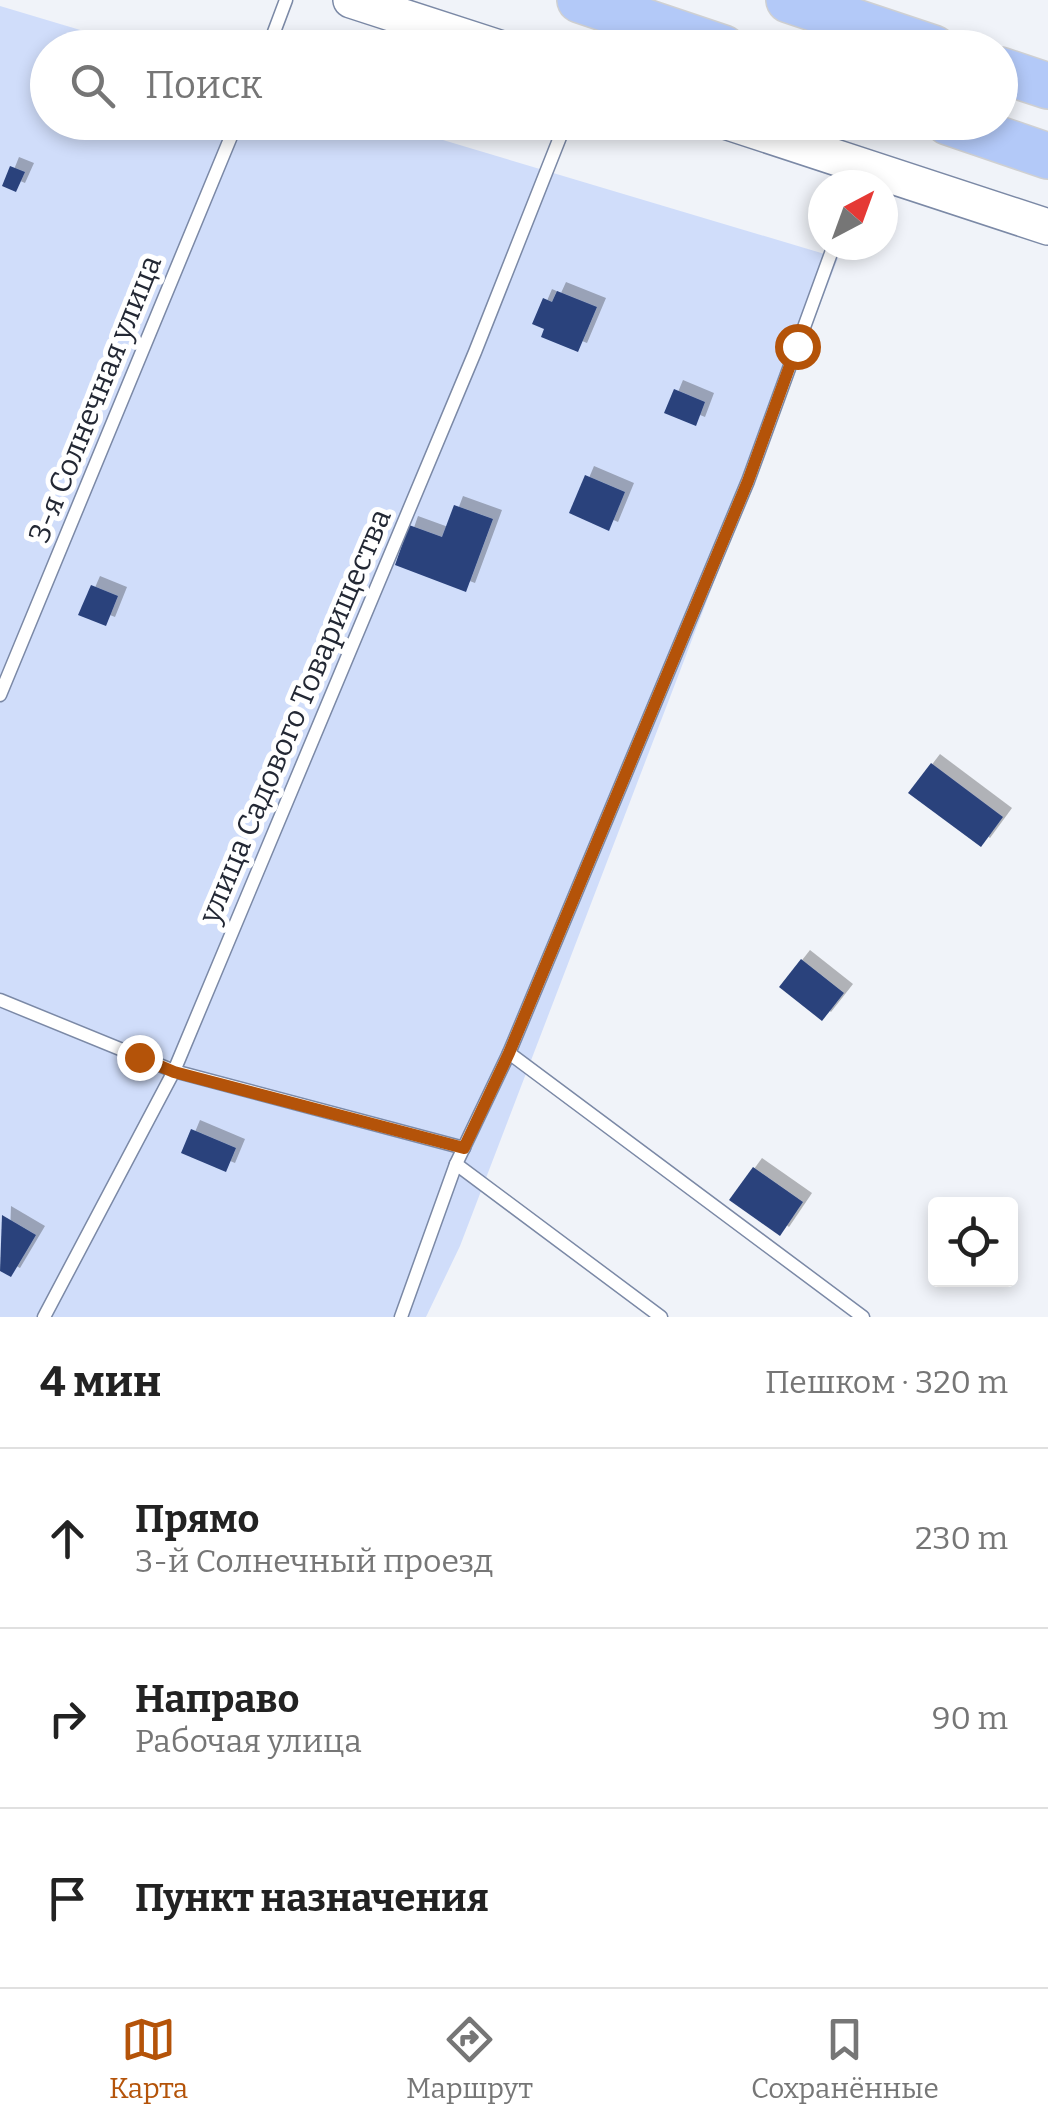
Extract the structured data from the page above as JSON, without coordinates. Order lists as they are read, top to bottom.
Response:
{
  "streets": {
    "lane": ["3-я Солнечная улица", "улица Садового Товарищества"]
  },
  "north": "top right",
  "page": {
    "search": "Поиск",
    "heading": ["4 мин", "Пешком · 320 m"],
    "list": [
      ["Прямо", "3-й Солнечный проезд", "230 m"],
      ["Направо", "Рабочая улица", "90 m"],
      "Пункт назначения"
    ],
    "nav": ["Карта", "Маршрут", "Сохранённые"]
  }
}
